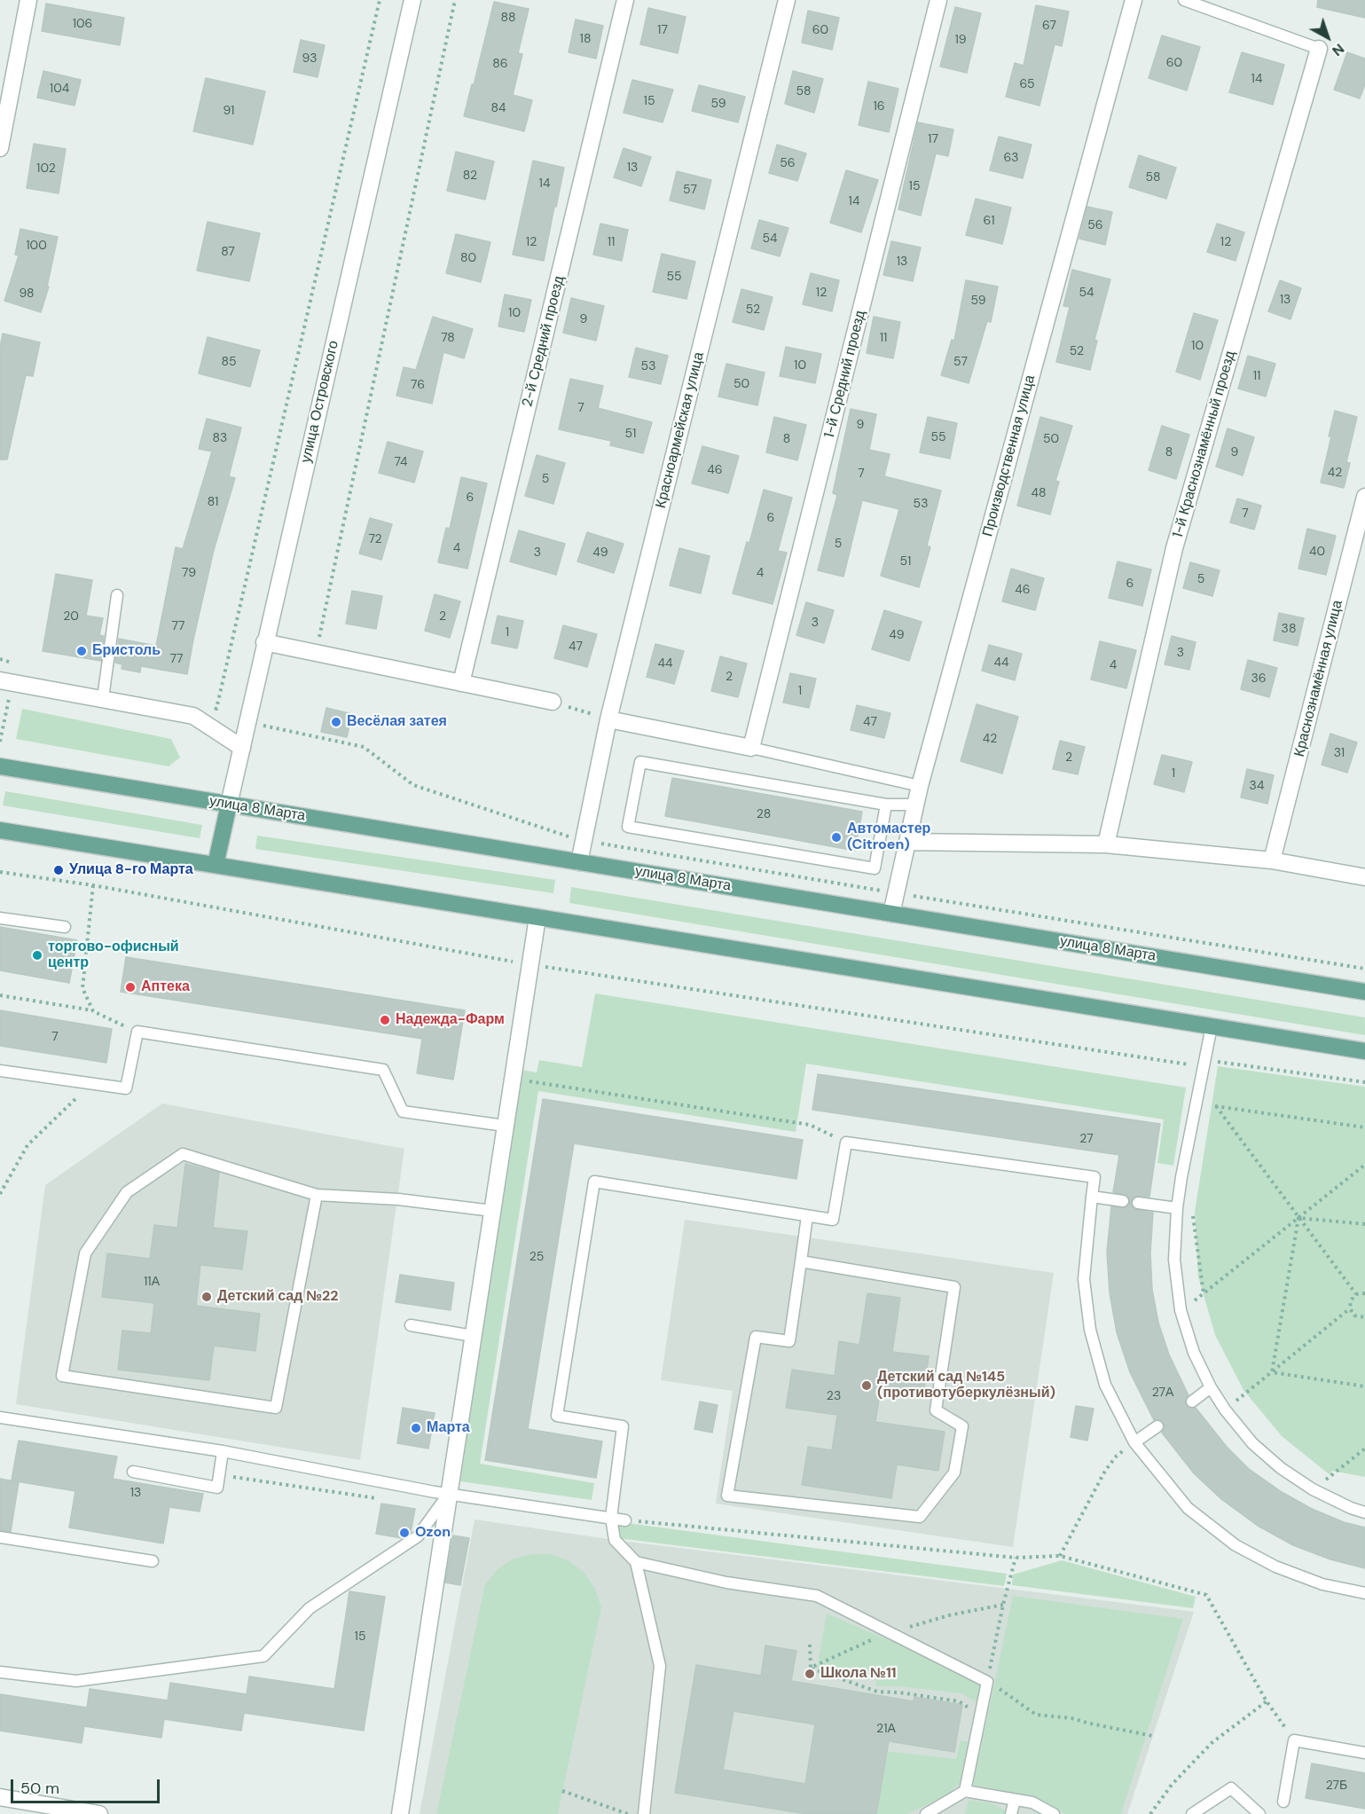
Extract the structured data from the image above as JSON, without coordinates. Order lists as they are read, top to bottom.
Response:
{
  "streets": {
    "main road": ["улица 8 Марта"],
    "street": [
      "2-й Средний проезд",
      "1-й Средний проезд",
      "улица Островского",
      "Красноармейская улица",
      "1-й Краснознамённый проезд",
      "Производственная улица",
      "Краснознамённая улица"
    ]
  },
  "crossings": [
    ["улица Островского", "улица 8 Марта"],
    ["Красноармейская улица", "улица 8 Марта"],
    ["Производственная улица", "улица 8 Марта"]
  ],
  "places": [
    "Бристоль",
    "Весёлая затея",
    "Автомастер (Citroen)",
    "Улица 8-го Марта",
    "торгово-офисный центр",
    "Аптека",
    "Надежда-Фарм",
    "Детский сад №22",
    "Детский сад №145 (противотуберкулёзный)",
    "Марта",
    "Ozon",
    "Школа №11"
  ],
  "house_numbers": [
    "88",
    "106",
    "67",
    "17",
    "60",
    "18",
    "19",
    "93",
    "60",
    "86",
    "14",
    "65",
    "104",
    "58",
    "15",
    "59",
    "16",
    "84",
    "91",
    "17",
    "63",
    "56",
    "13",
    "102",
    "82",
    "58",
    "14",
    "15",
    "57",
    "14",
    "61",
    "56",
    "54",
    "12",
    "11",
    "12",
    "100",
    "87",
    "80",
    "13",
    "55",
    "12",
    "54",
    "98",
    "13",
    "59",
    "52",
    "10",
    "9",
    "78",
    "11",
    "10",
    "52",
    "85",
    "57",
    "10",
    "53",
    "11",
    "50",
    "76",
    "7",
    "9",
    "51",
    "55",
    "83",
    "8",
    "50",
    "8",
    "9",
    "74",
    "46",
    "42",
    "7",
    "5",
    "48",
    "6",
    "81",
    "53",
    "7",
    "6",
    "72",
    "5",
    "4",
    "40",
    "3",
    "49",
    "51",
    "79",
    "4",
    "5",
    "6",
    "46",
    "20",
    "2",
    "3",
    "77",
    "38",
    "1",
    "49",
    "47",
    "3",
    "77",
    "44",
    "44",
    "4",
    "2",
    "36",
    "1",
    "47",
    "42",
    "31",
    "2",
    "1",
    "34",
    "28",
    "7",
    "27",
    "25",
    "11А",
    "27А",
    "23",
    "13",
    "15",
    "21А",
    "27Б"
  ],
  "scale_bar": "50 m",
  "north": "bottom right"
}
